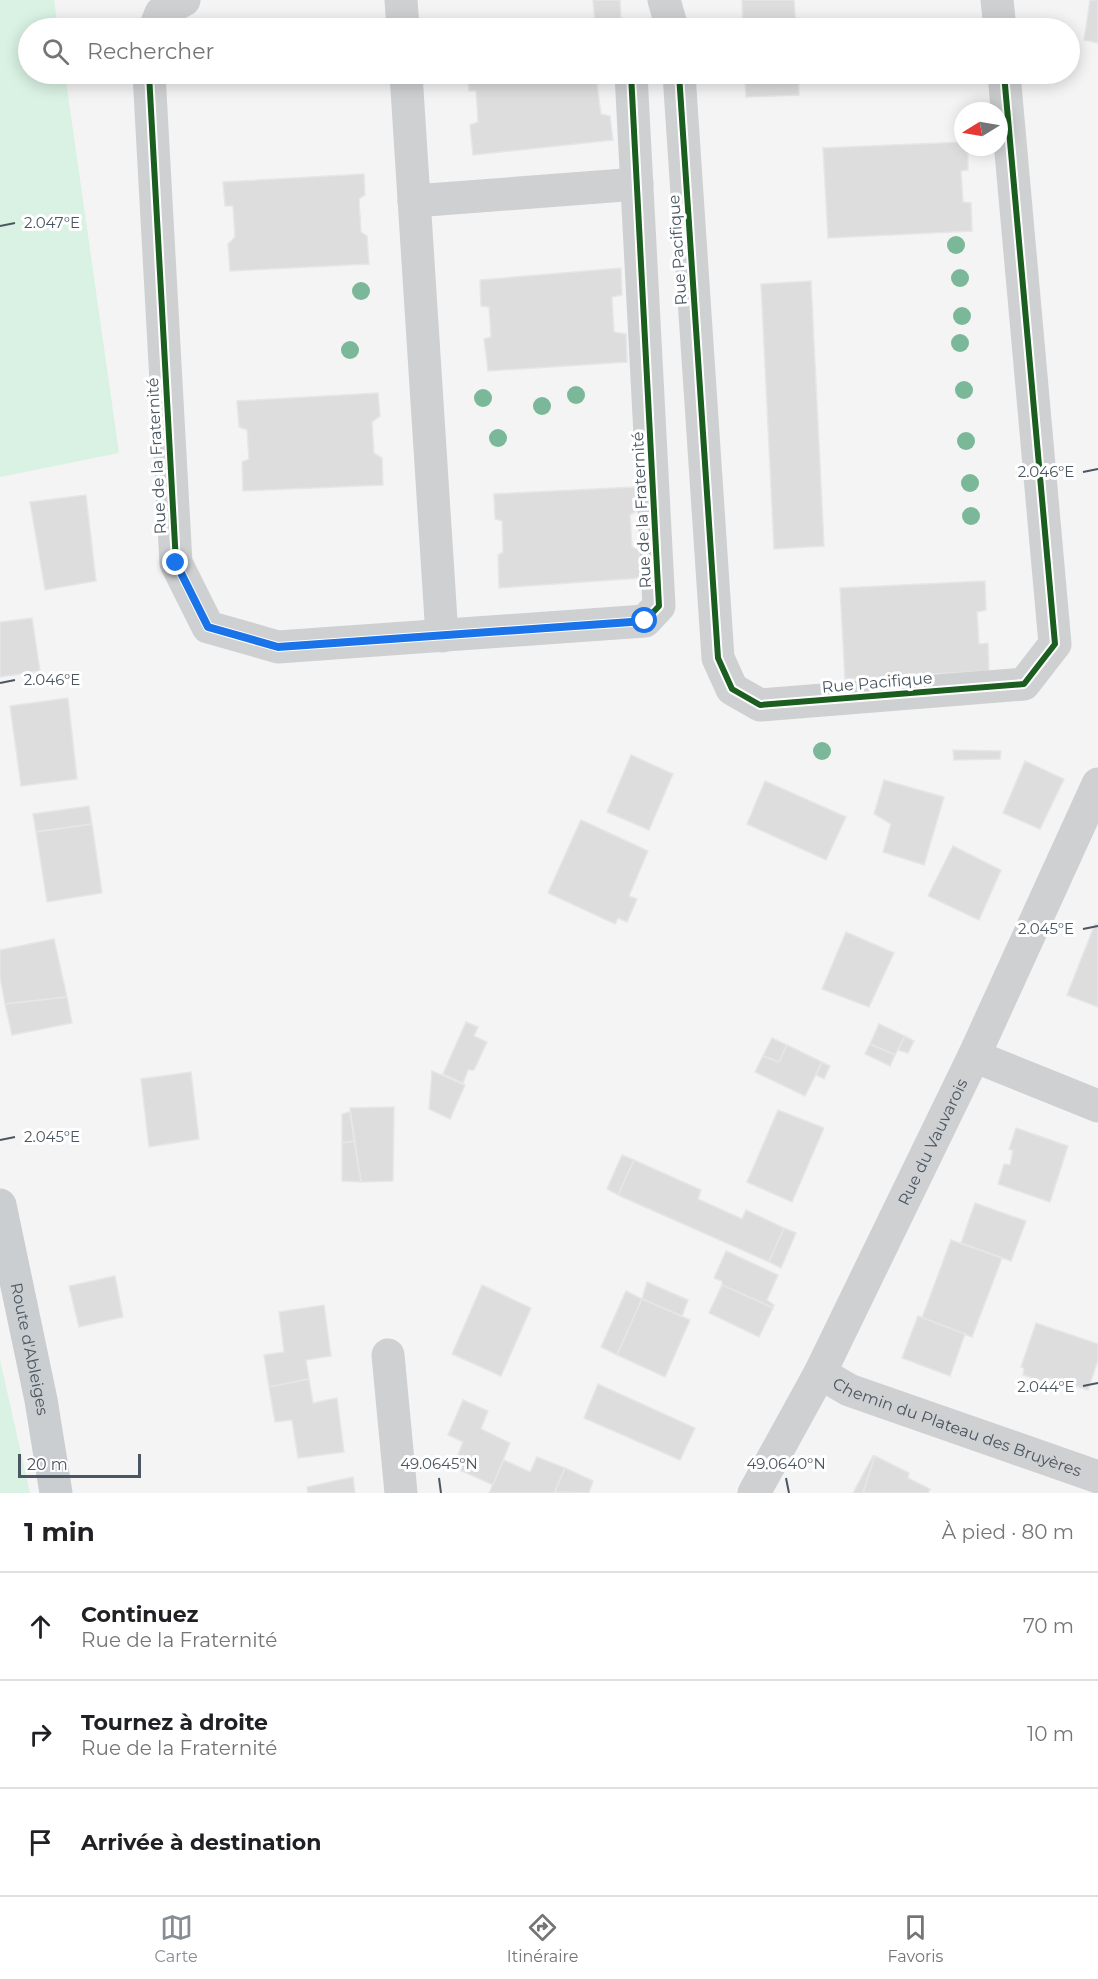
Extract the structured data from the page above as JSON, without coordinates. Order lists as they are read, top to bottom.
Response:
{
  "streets": {
    "main road": ["Route d'Ableiges"],
    "street": [
      "Rue Pacifique",
      "Rue de la Fraternité",
      "Rue du Vauvarois",
      "Chemin du Plateau des Bruyères"
    ]
  },
  "crossings": [
    ["Rue du Vauvarois", "Chemin du Plateau des Bruyères"]
  ],
  "scale_bar": "20 m",
  "north": "left",
  "page": {
    "search": "Rechercher",
    "scale": "20 m",
    "heading": ["1 min", "À pied · 80 m"],
    "list": [
      ["Continuez", "Rue de la Fraternité", "70 m"],
      ["Tournez à droite", "Rue de la Fraternité", "10 m"],
      "Arrivée à destination"
    ],
    "nav": ["Carte", "Itinéraire", "Favoris"]
  },
  "coordinates": [
    "2.047°E",
    "2.046°E",
    "2.045°E",
    "2.044°E",
    "49.0645°N",
    "49.0640°N"
  ]
}
